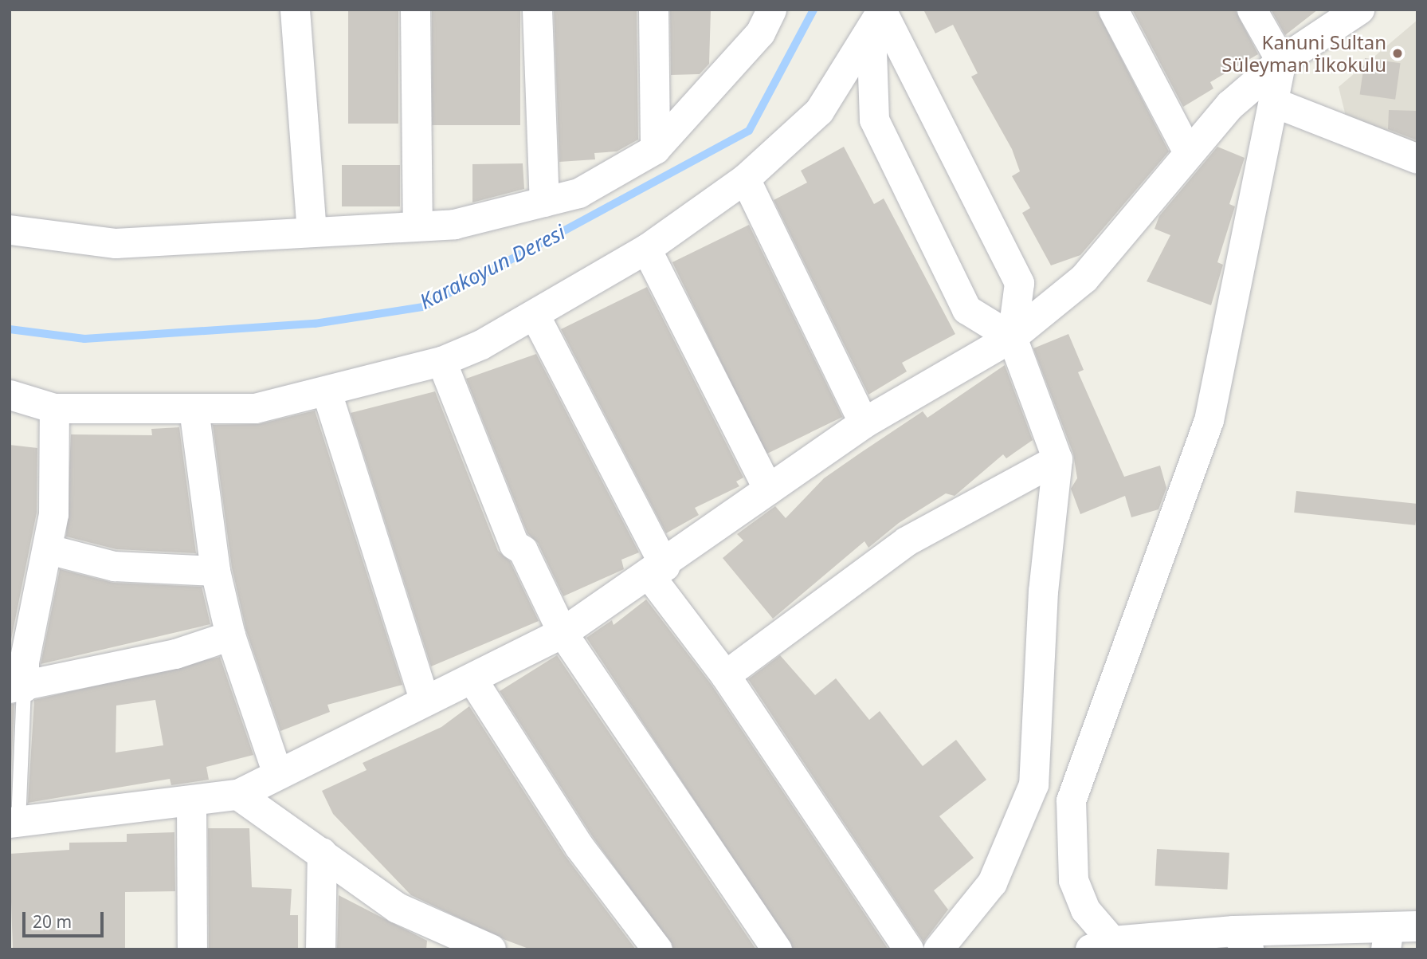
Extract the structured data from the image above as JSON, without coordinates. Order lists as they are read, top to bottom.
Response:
{
  "water": ["Karakoyun Deresi"],
  "places": ["Kanuni Sultan Süleyman İlkokulu"],
  "scale_bar": "20 m"
}
